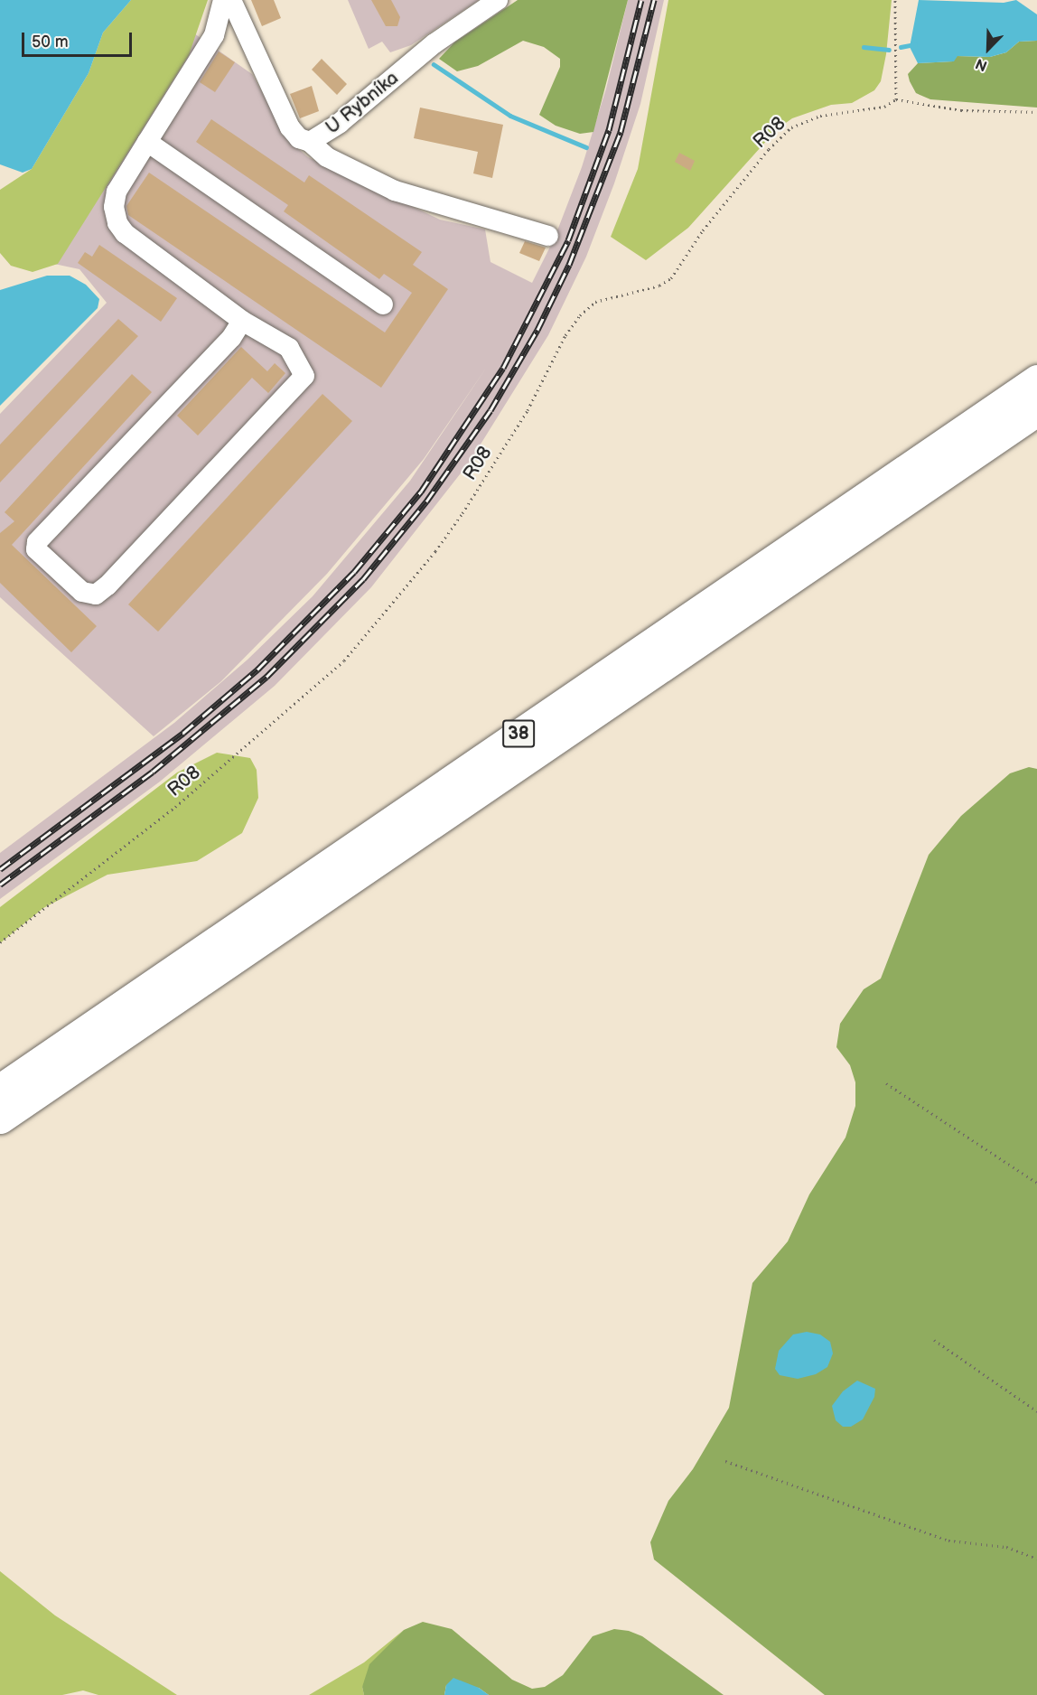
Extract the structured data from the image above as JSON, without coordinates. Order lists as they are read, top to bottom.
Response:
{
  "streets": {
    "highway": ["38"],
    "street": ["U Rybníka"],
    "path": ["R08"]
  },
  "scale_bar": "50 m",
  "north": "bottom left"
}
